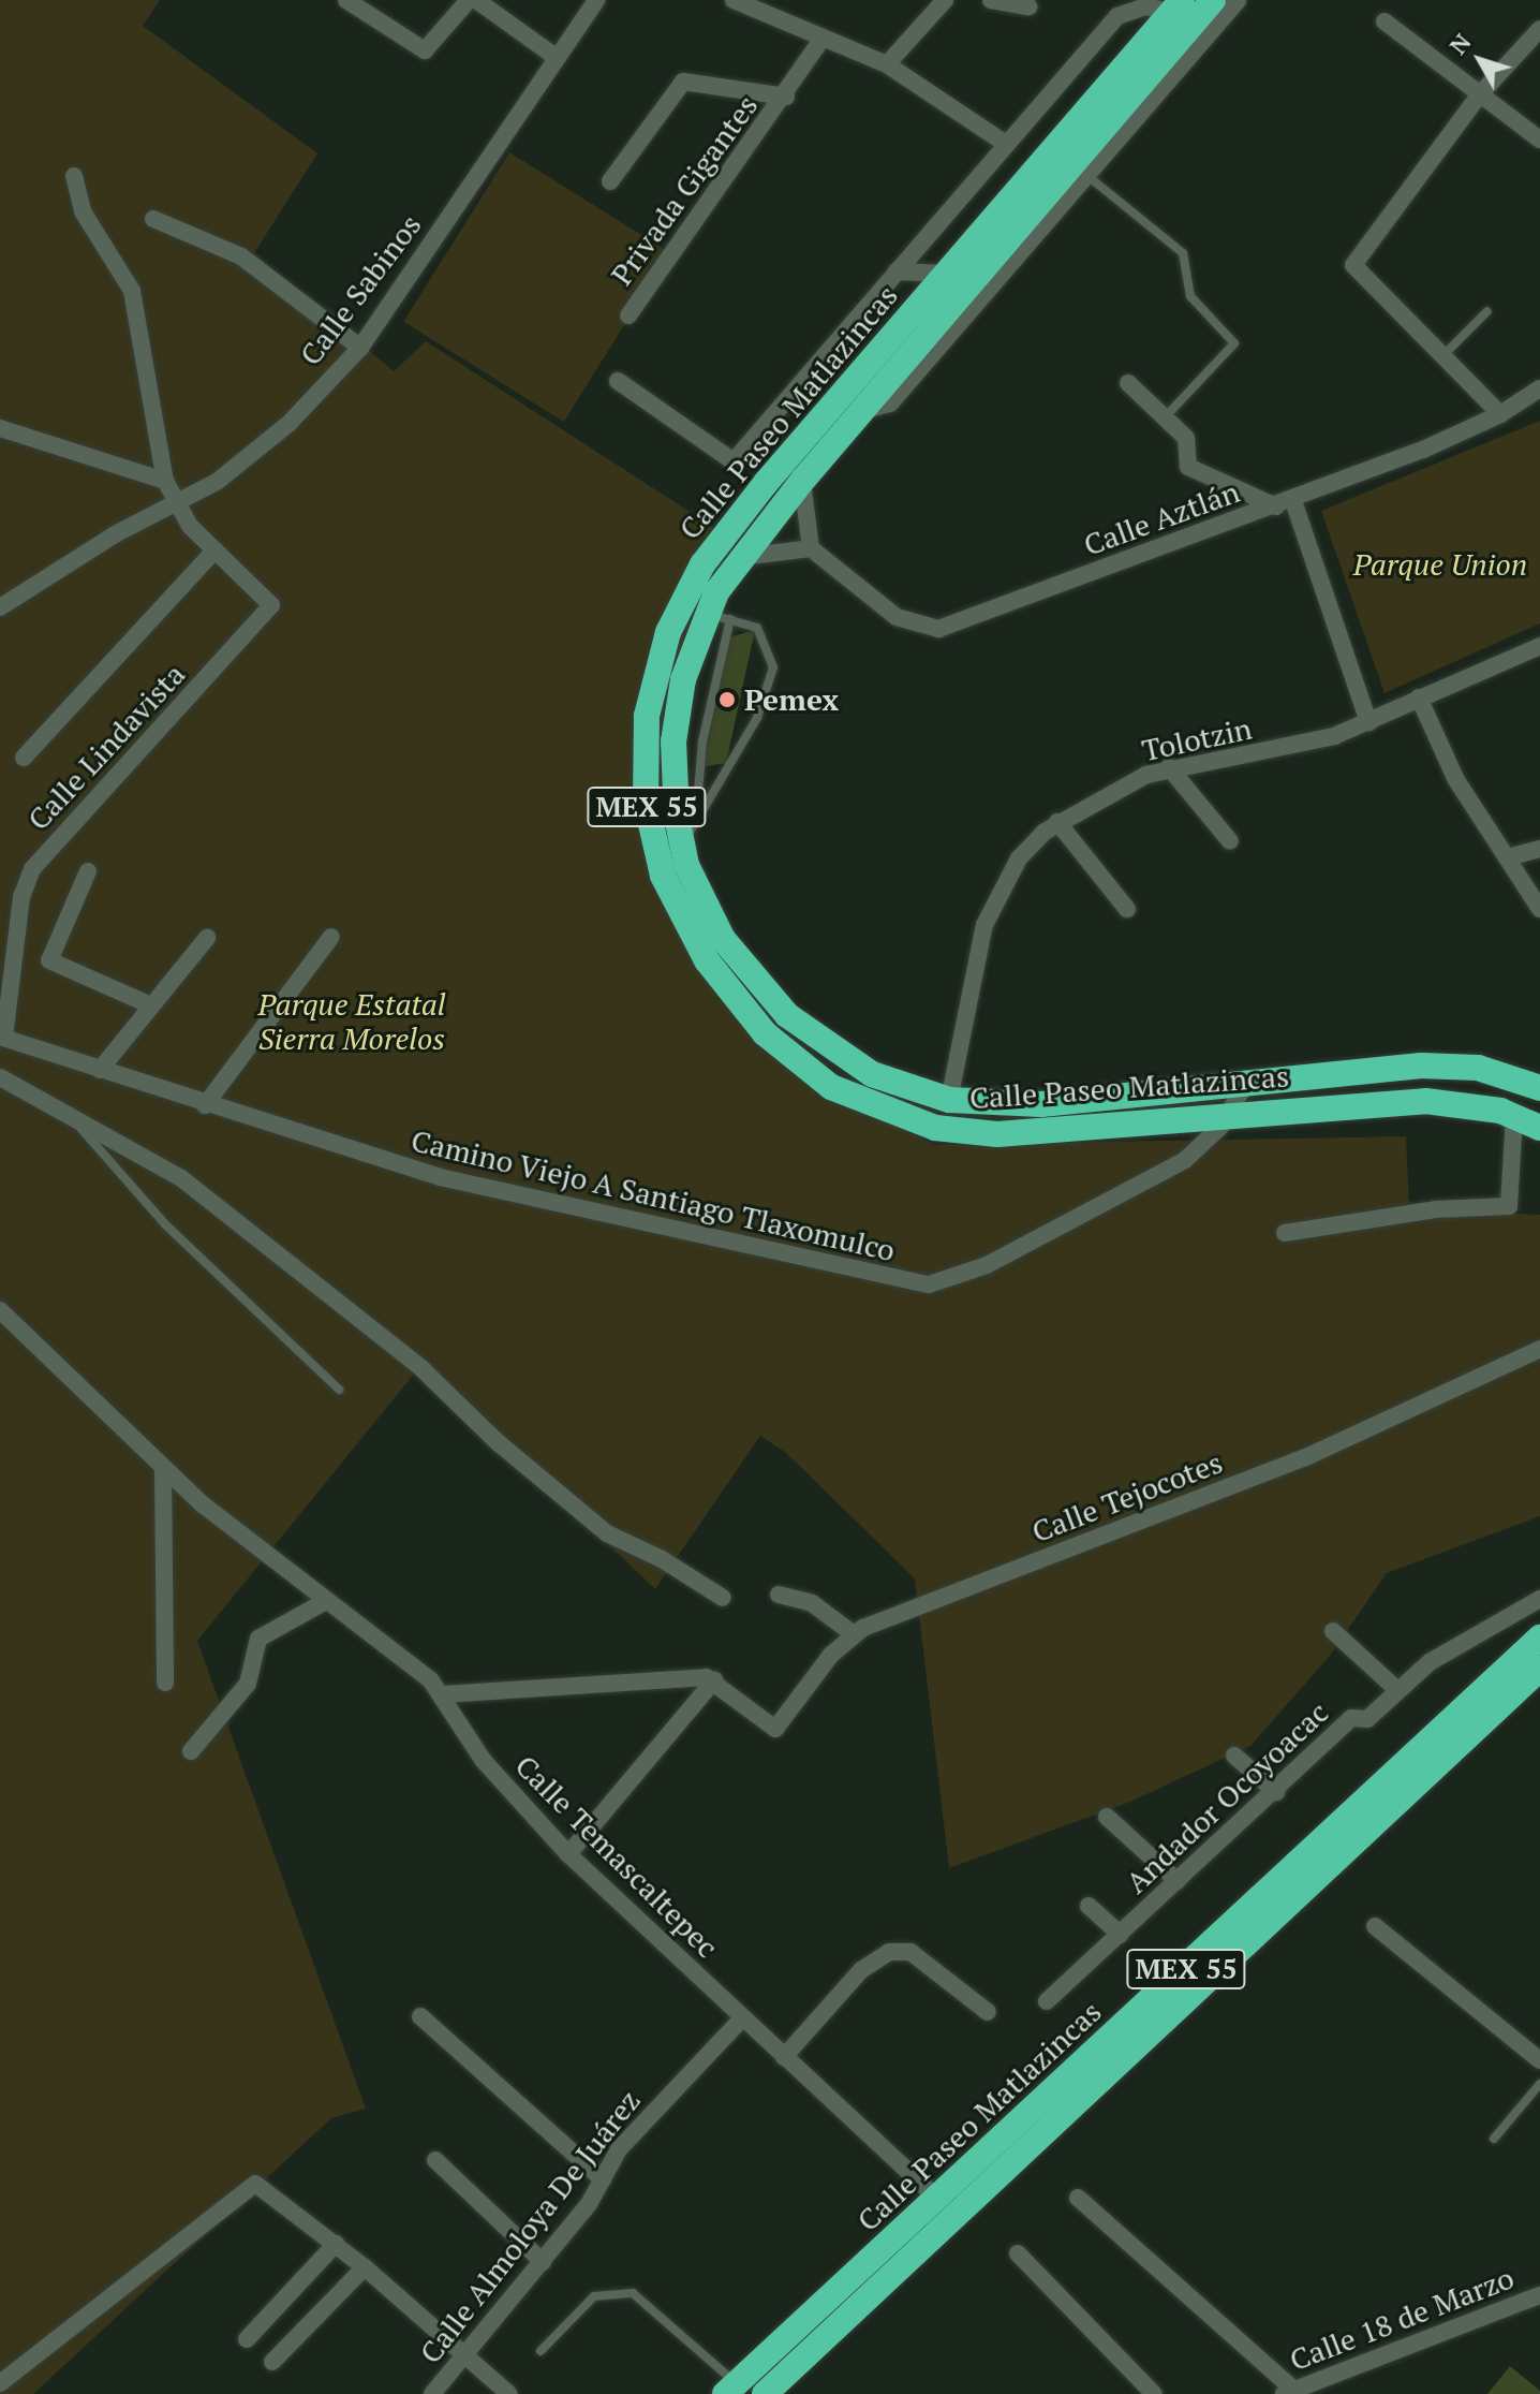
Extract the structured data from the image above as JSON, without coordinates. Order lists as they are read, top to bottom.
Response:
{
  "streets": {
    "highway": ["Calle Paseo Matlazincas", "MEX 55"],
    "street": [
      "Privada Gigantes",
      "Calle Sabinos",
      "Calle Aztlán",
      "Tolotzin",
      "Calle Lindavista",
      "Camino Viejo A Santiago Tlaxomulco",
      "Calle Tejocotes",
      "Andador Ocoyoacac",
      "Calle Temascaltepec",
      "Calle Almoloya De Juárez",
      "Calle 18 de Marzo"
    ]
  },
  "crossings": [
    ["Calle Paseo Matlazincas", "Tolotzin"],
    ["Calle Paseo Matlazincas", "Camino Viejo A Santiago Tlaxomulco"],
    ["Calle Paseo Matlazincas", "Calle Temascaltepec"],
    ["Calle Lindavista", "Camino Viejo A Santiago Tlaxomulco"],
    ["Calle Temascaltepec", "Calle Almoloya De Juárez"]
  ],
  "parks": ["Parque Union", "Parque Estatal Sierra Morelos"],
  "places": ["Pemex"],
  "north": "top left"
}
